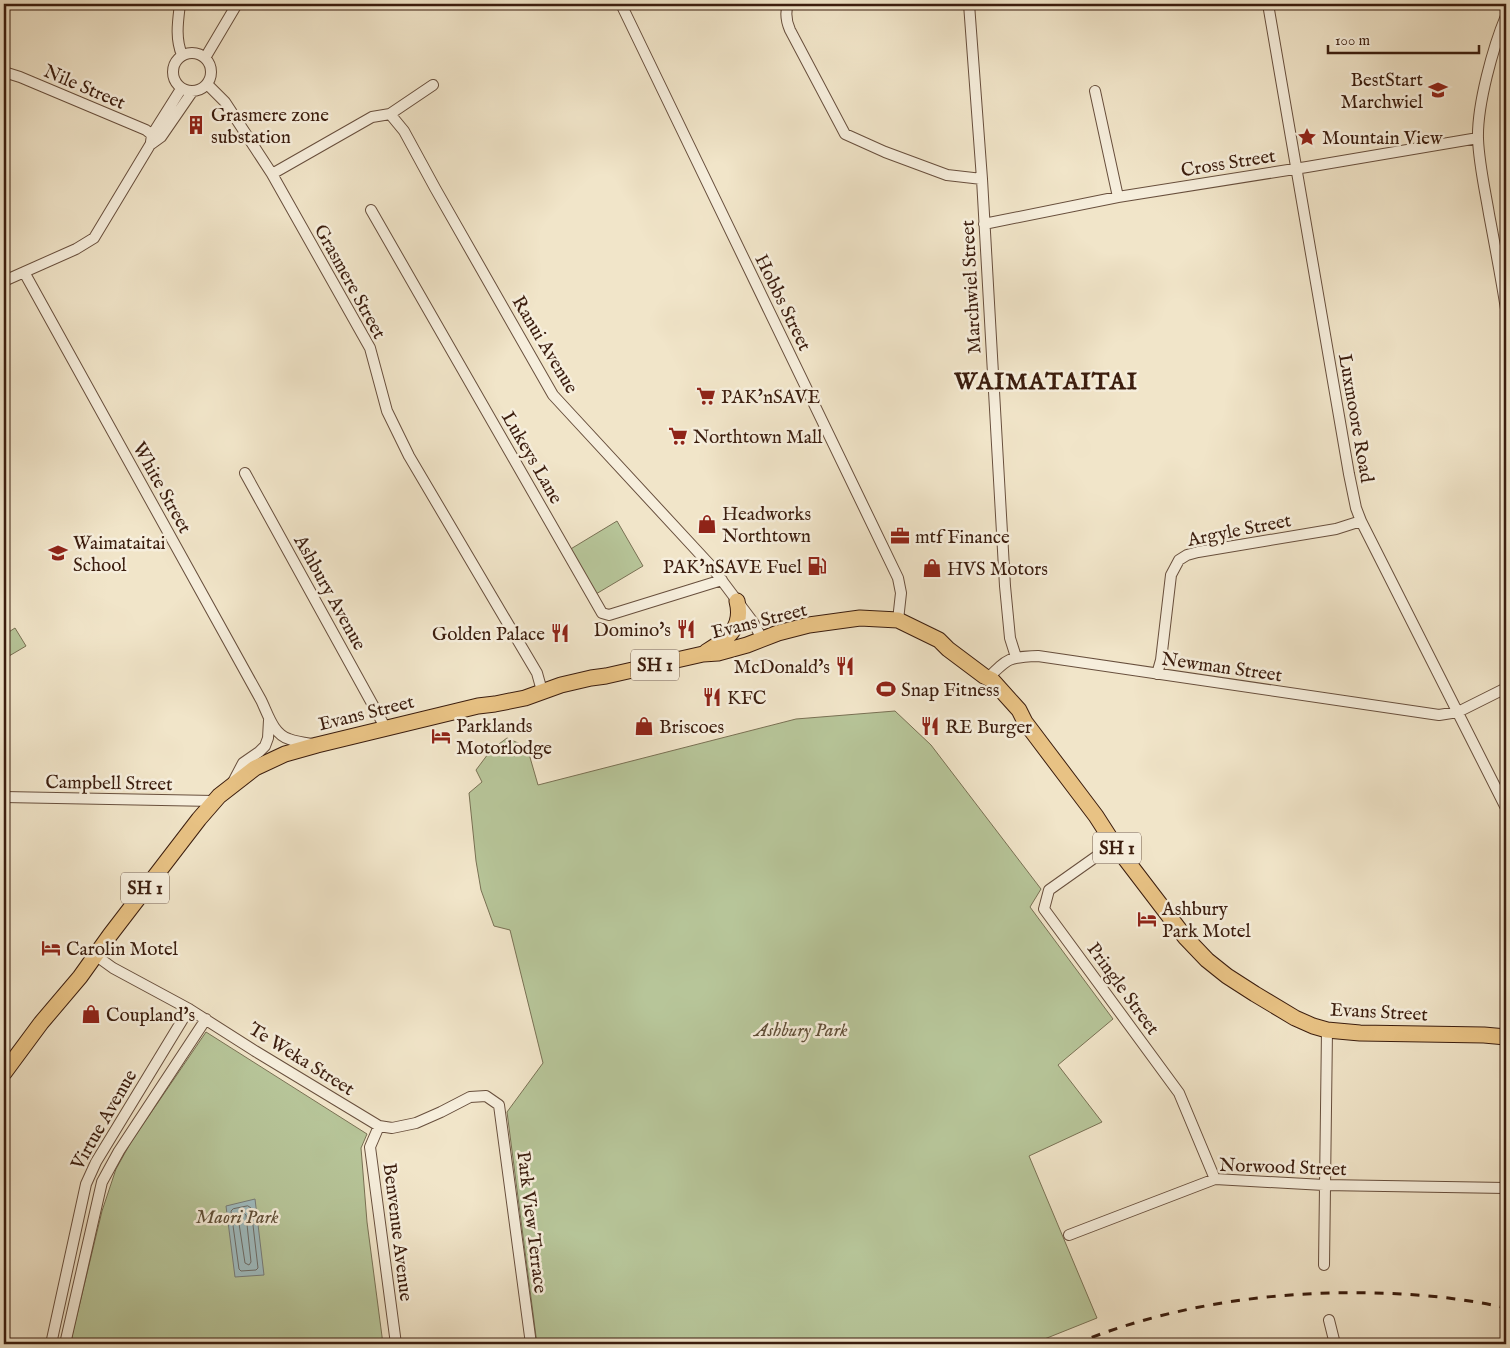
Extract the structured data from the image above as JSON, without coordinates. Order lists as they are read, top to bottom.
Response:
{
  "streets": {
    "highway": ["Evans Street", "SH 1"],
    "street": [
      "Nile Street",
      "Cross Street",
      "Grasmere Street",
      "Marchwiel Street",
      "Hobbs Street",
      "Ranui Avenue",
      "Luxmoore Road",
      "Lukeys Lane",
      "White Street",
      "Argyle Street",
      "Ashbury Avenue",
      "Newman Street",
      "Campbell Street",
      "Pringle Street",
      "Te Weka Street",
      "Virtue Avenue",
      "Norwood Street",
      "Park View Terrace",
      "Benvenue Avenue"
    ]
  },
  "crossings": [
    ["Cross Street", "Marchwiel Street"],
    ["Cross Street", "Luxmoore Road"],
    ["Grasmere Street", "Evans Street"],
    ["Marchwiel Street", "Newman Street"],
    ["Hobbs Street", "Evans Street"],
    ["Ranui Avenue", "Lukeys Lane"],
    ["Ranui Avenue", "Evans Street"],
    ["Luxmoore Road", "Argyle Street"],
    ["Luxmoore Road", "Newman Street"],
    ["White Street", "Evans Street"],
    ["Argyle Street", "Newman Street"],
    ["Ashbury Avenue", "Evans Street"],
    ["Evans Street", "Campbell Street"],
    ["Evans Street", "Pringle Street"],
    ["Evans Street", "Te Weka Street"],
    ["Pringle Street", "Norwood Street"],
    ["Te Weka Street", "Virtue Avenue"],
    ["Te Weka Street", "Park View Terrace"],
    ["Te Weka Street", "Benvenue Avenue"],
    ["Park View Terrace", "Benvenue Avenue"]
  ],
  "districts": ["WAIMATAITAI"],
  "parks": ["Ashbury Park", "Maori Park"],
  "places": {
    "school or university": ["BestStart Marchwiel", "Waimataitai School"],
    "building": ["Grasmere zone substation"],
    "place": ["Mountain View"],
    "supermarket": ["PAK'nSAVE", "Northtown Mall"],
    "shop": [
      "Headworks Northtown",
      "HVS Motors",
      "Briscoes",
      "Coupland's"
    ],
    "office": ["mtf Finance"],
    "fuel station": ["PAK'nSAVE Fuel"],
    "restaurant": [
      "Domino's",
      "Golden Palace",
      "McDonald's",
      "KFC",
      "RE Burger"
    ],
    "sports": ["Snap Fitness"],
    "hotel": ["Parklands Motorlodge", "Ashbury Park Motel", "Carolin Motel"]
  },
  "scale_bar": "100 m"
}
